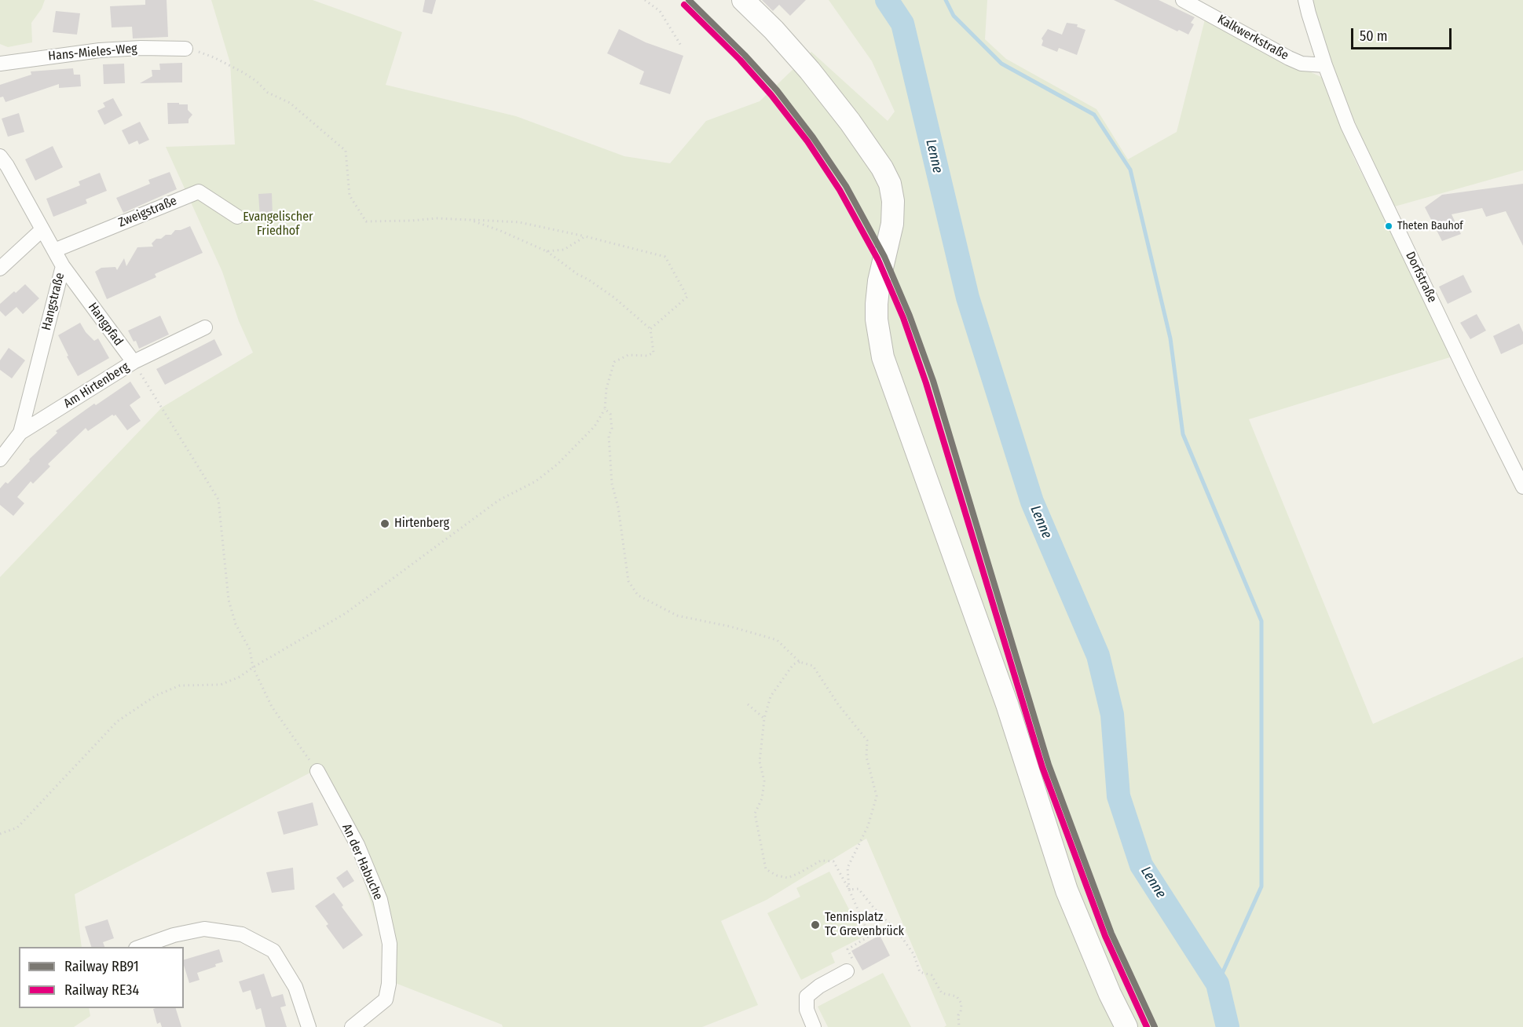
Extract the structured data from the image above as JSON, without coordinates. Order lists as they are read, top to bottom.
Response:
{
  "streets": {
    "street": [
      "Kalkwerkstraße",
      "Hans-Mieles-Weg",
      "Zweigstraße",
      "Dorfstraße",
      "Hangstraße",
      "Hangpfad",
      "Am Hirtenberg",
      "An der Habuche"
    ]
  },
  "crossings": [
    ["Kalkwerkstraße", "Dorfstraße"],
    ["Zweigstraße", "Hangstraße"],
    ["Hangstraße", "Hangpfad"],
    ["Hangstraße", "Am Hirtenberg"],
    ["Hangpfad", "Am Hirtenberg"]
  ],
  "water": ["Lenne"],
  "parks": ["Evangelischer Friedhof"],
  "places": ["Theten Bauhof", "Hirtenberg", "Tennisplatz TC Grevenbrück"],
  "lines": ["rail line RB91", "rail line RE34"],
  "legend": ["Railway RB91", "Railway RE34"],
  "scale_bar": "50 m"
}
